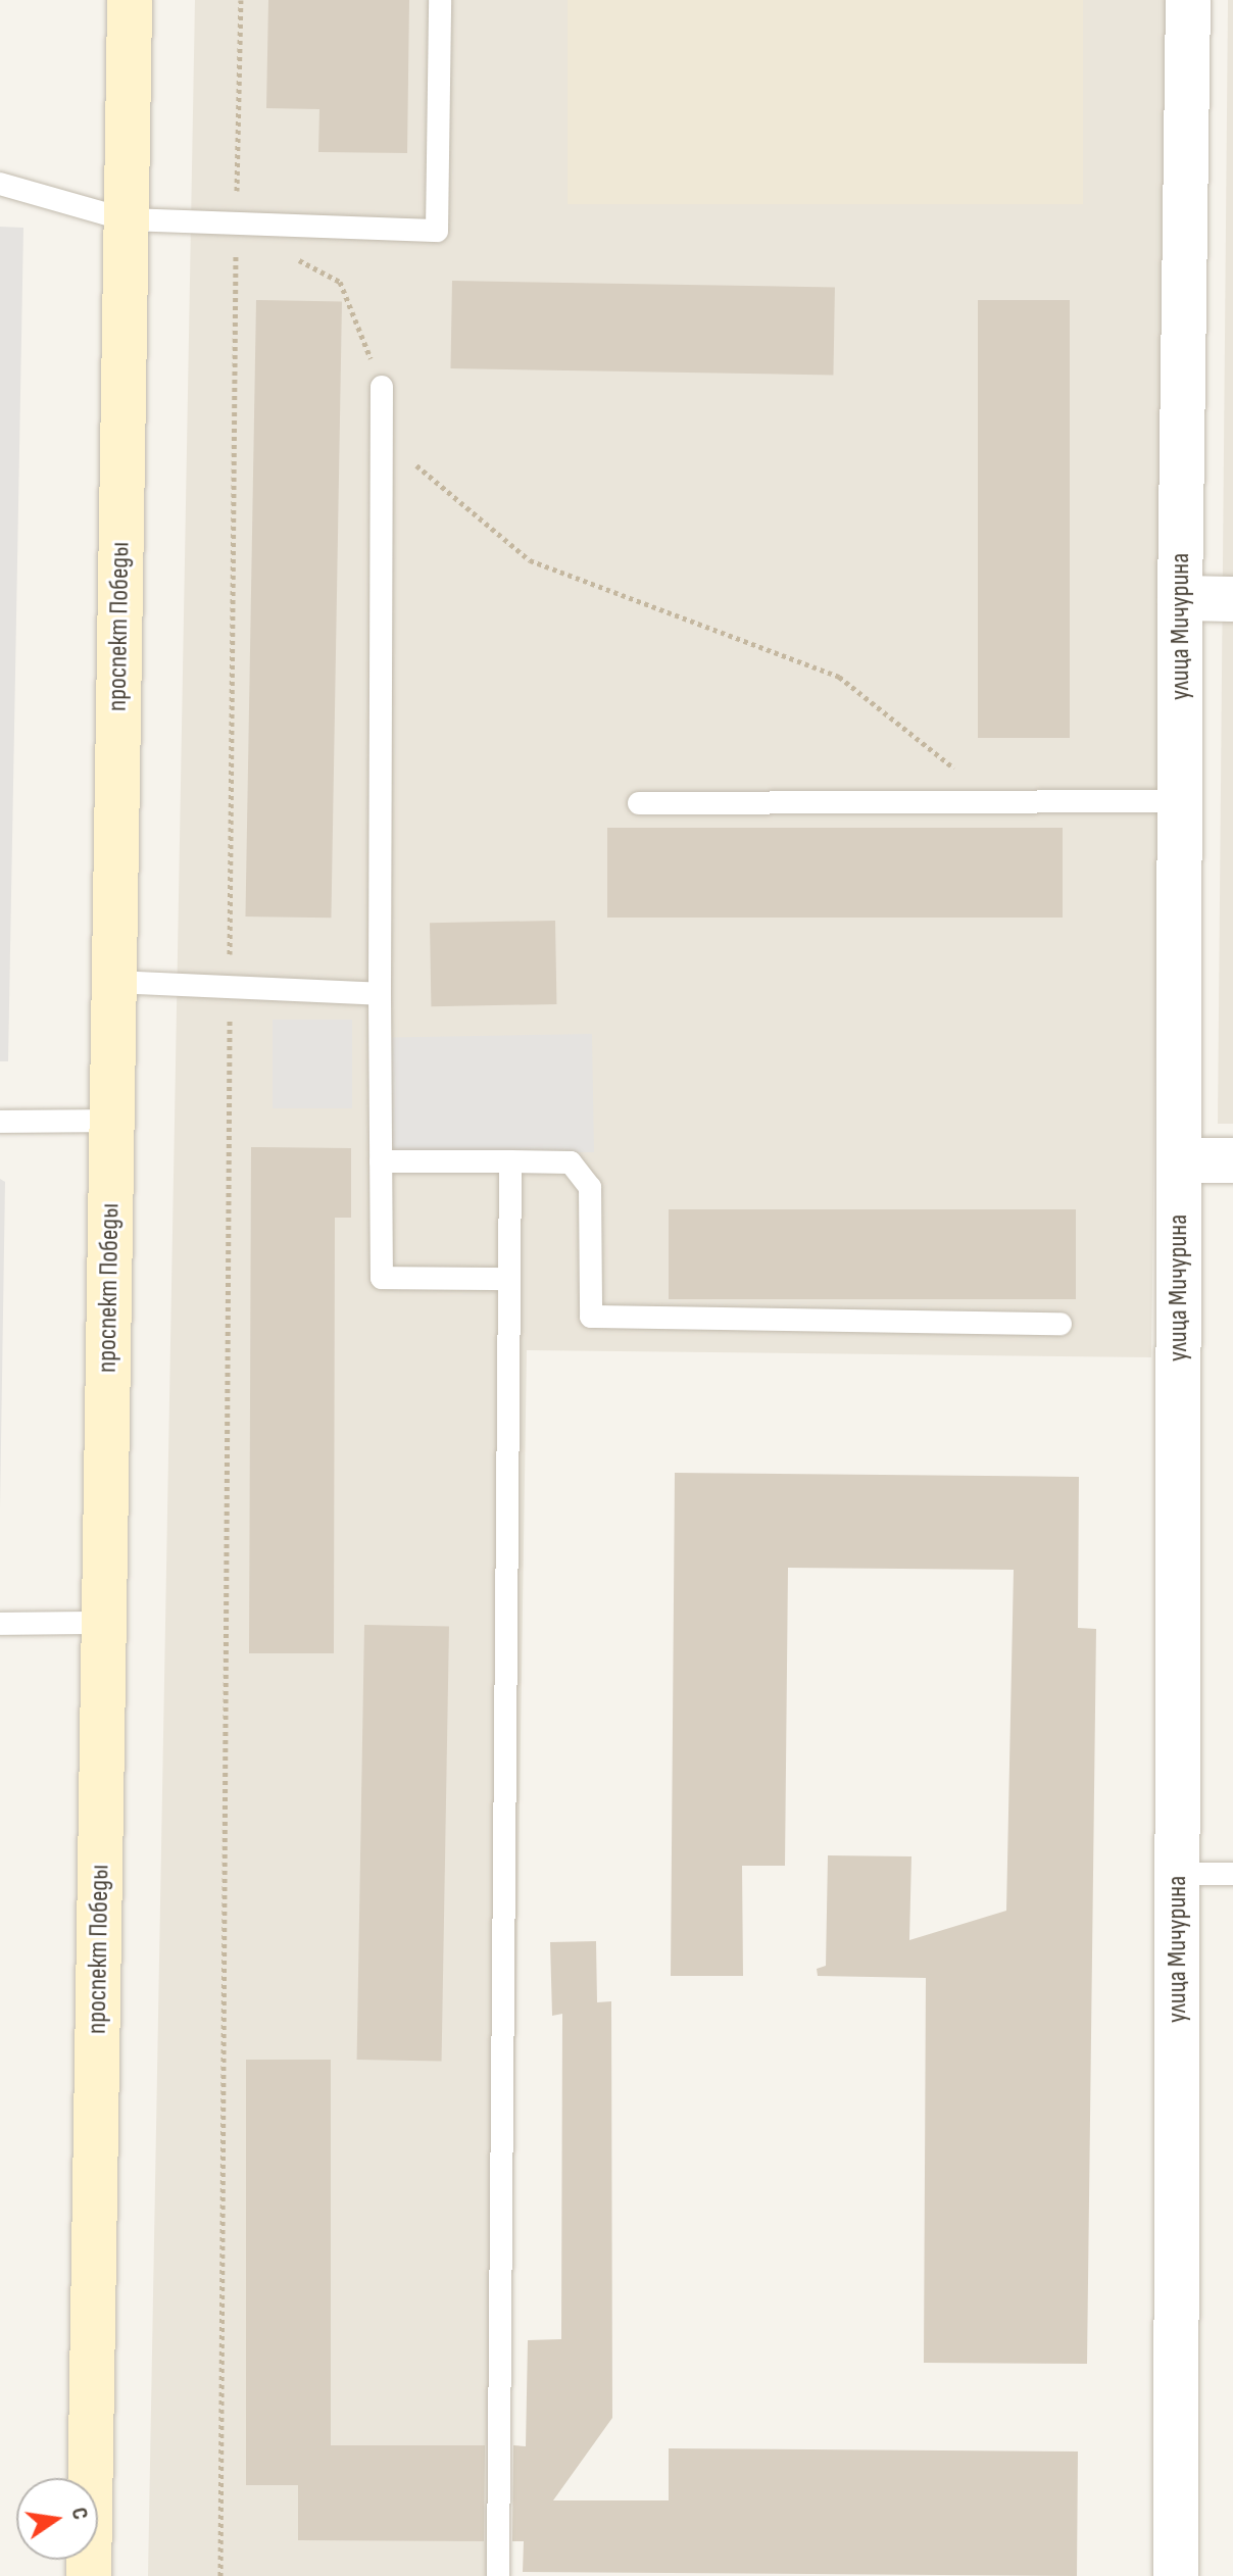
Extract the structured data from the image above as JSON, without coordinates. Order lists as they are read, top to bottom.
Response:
{
  "streets": {
    "main road": ["проспект Победы"],
    "street": ["улица Мичурина"]
  },
  "north": "right"
}
